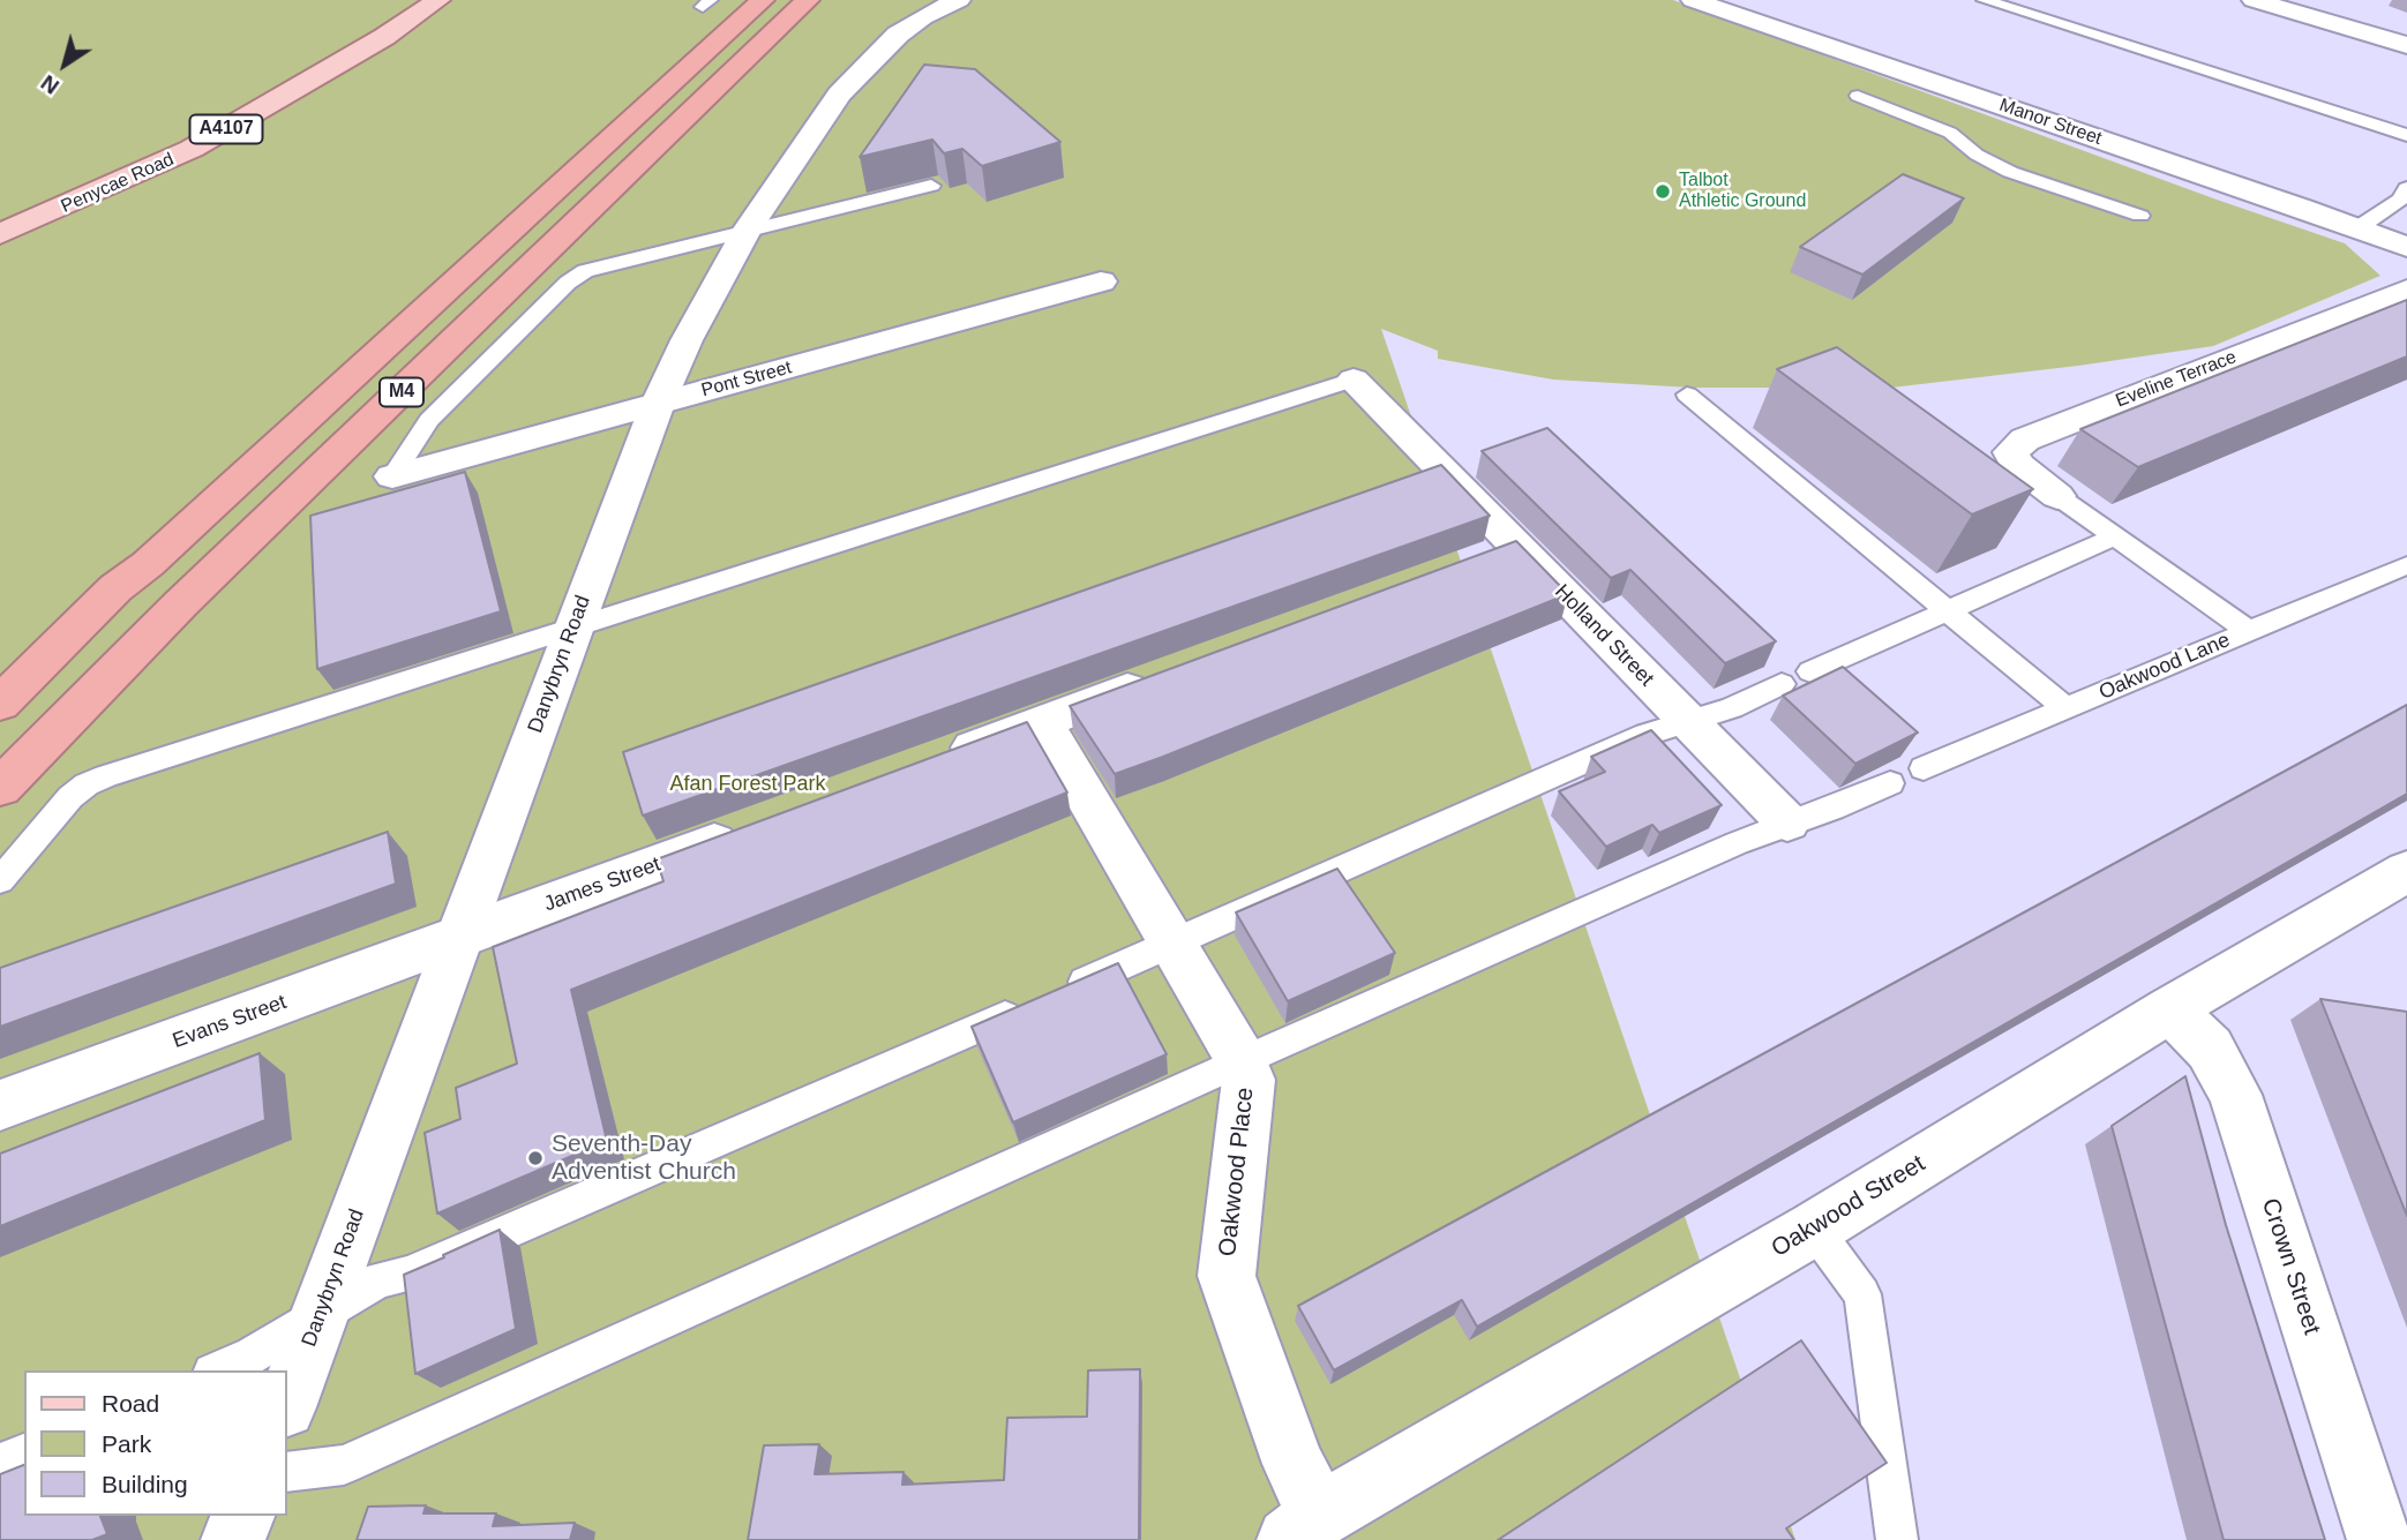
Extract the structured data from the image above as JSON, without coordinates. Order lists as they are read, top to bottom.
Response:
{
  "streets": {
    "highway": ["M4"],
    "main road": ["A4107", "Penycae Road"],
    "street": [
      "Manor Street",
      "Pont Street",
      "Eveline Terrace",
      "Holland Street",
      "Danybryn Road",
      "James Street",
      "Evans Street",
      "Oakwood Place",
      "Oakwood Street",
      "Crown Street"
    ],
    "lane": ["Oakwood Lane"]
  },
  "crossings": [
    ["Pont Street", "Danybryn Road"],
    ["Danybryn Road", "James Street"],
    ["Danybryn Road", "Evans Street"],
    ["James Street", "Evans Street"],
    ["Oakwood Place", "Oakwood Street"],
    ["Oakwood Street", "Crown Street"]
  ],
  "parks": ["Afan Forest Park"],
  "places": ["Talbot Athletic Ground", "Seventh-Day Adventist Church"],
  "legend": ["Road", "Park", "Building"],
  "north": "bottom left"
}
